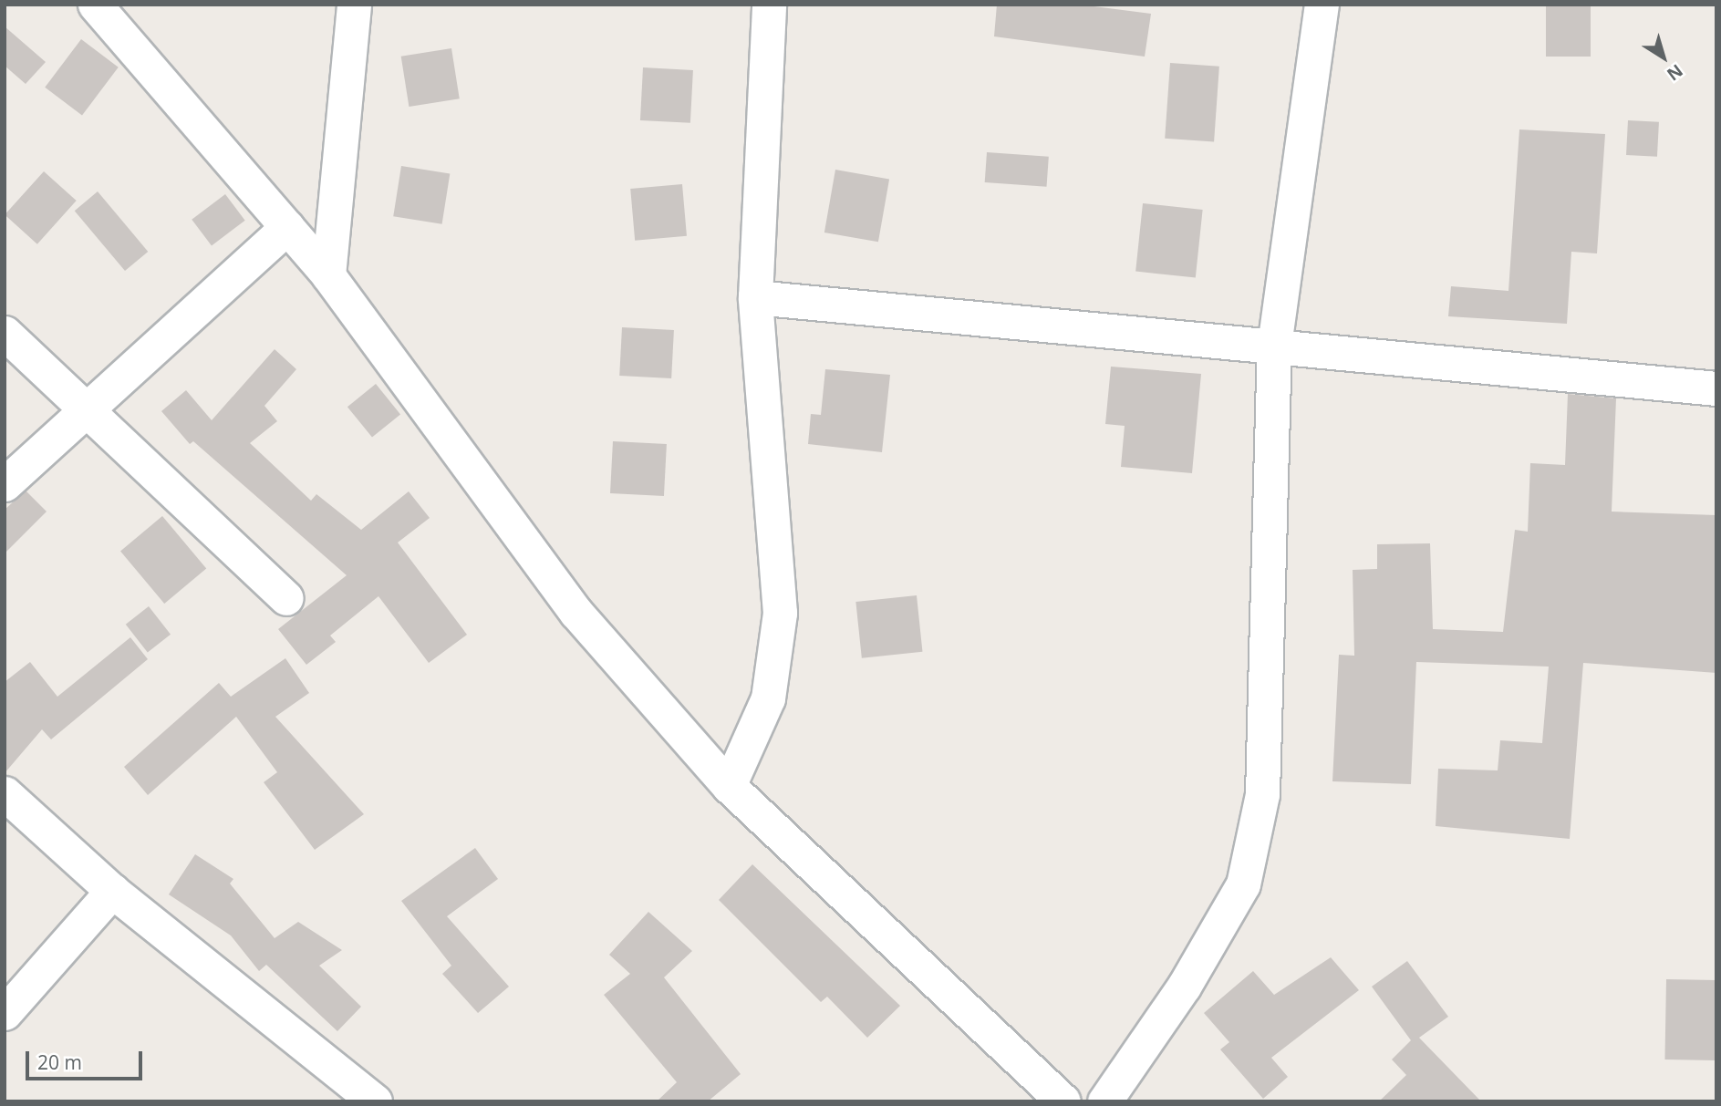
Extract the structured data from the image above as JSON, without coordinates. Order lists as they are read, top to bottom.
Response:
{
  "scale_bar": "20 m",
  "north": "bottom right"
}
